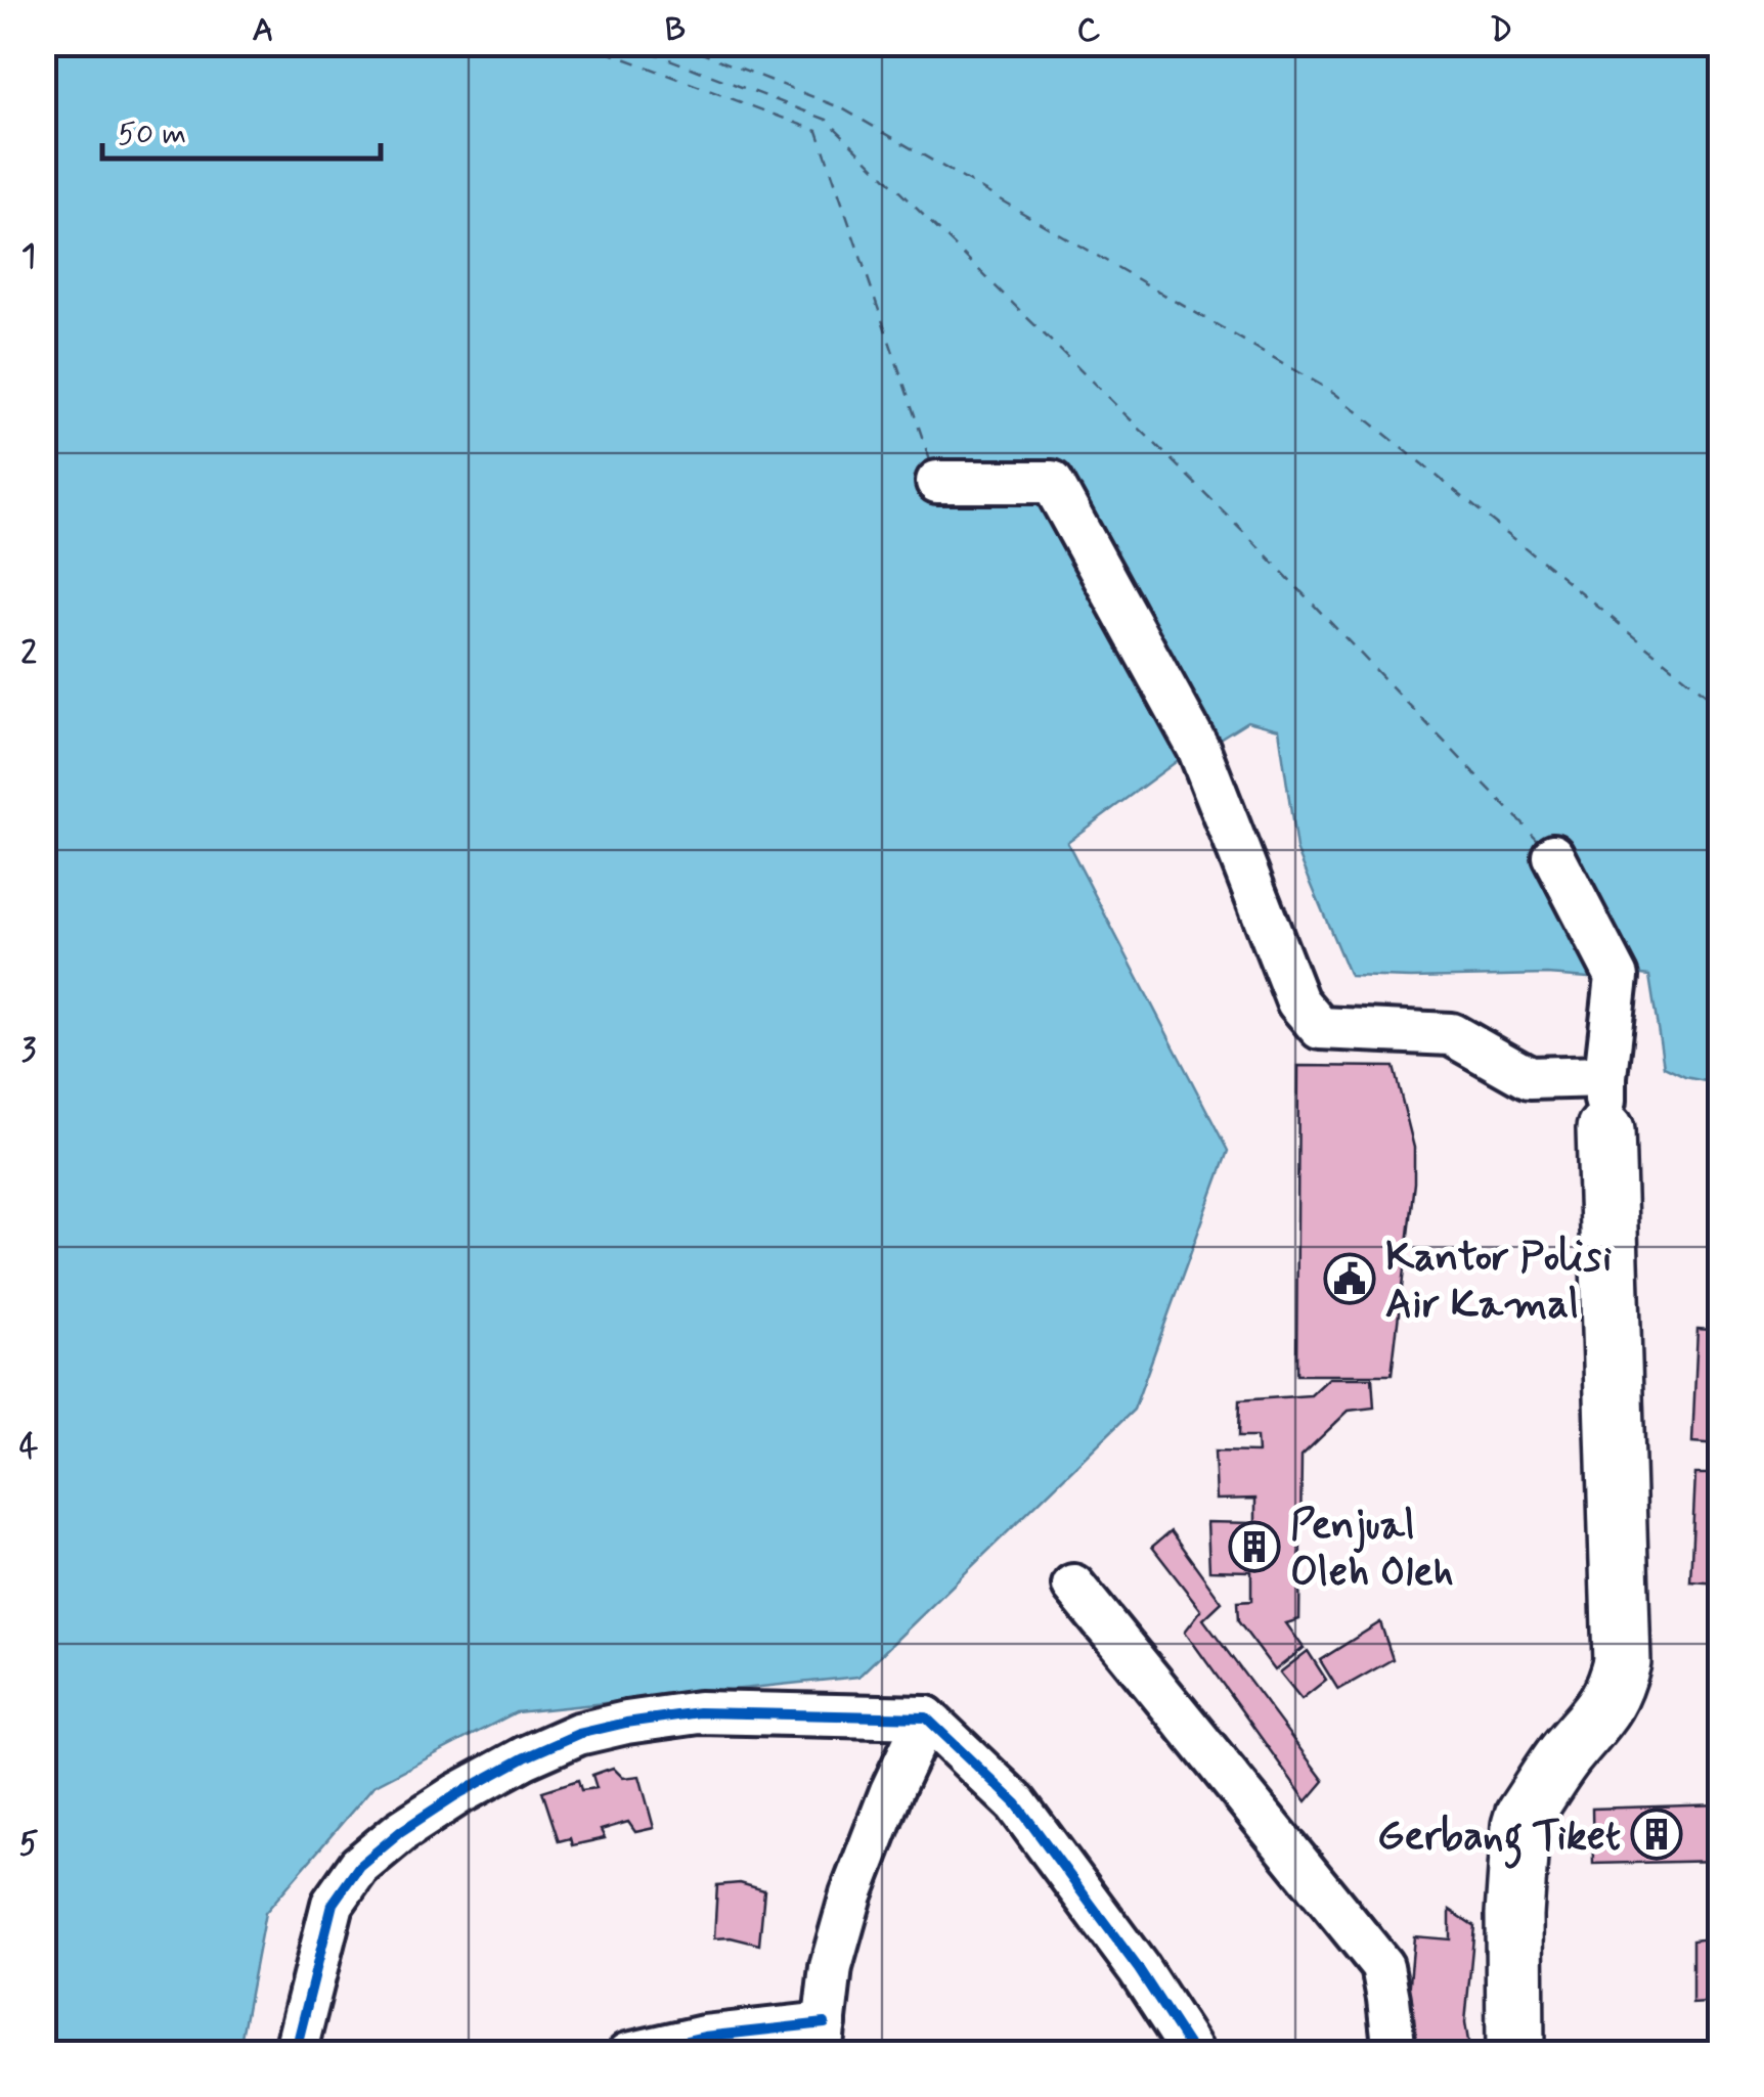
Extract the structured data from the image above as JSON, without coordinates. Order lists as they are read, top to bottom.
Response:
{
  "places": {
    "public building": ["Kantor Polisi Air Kamal"],
    "building": ["Penjual Oleh Oleh", "Gerbang Tiket"]
  },
  "scale_bar": "50 m",
  "grid": {
    "columns": [
      "A",
      "B",
      "C",
      "D"
    ],
    "rows": [
      "1",
      "2",
      "3",
      "4",
      "5"
    ]
  }
}
